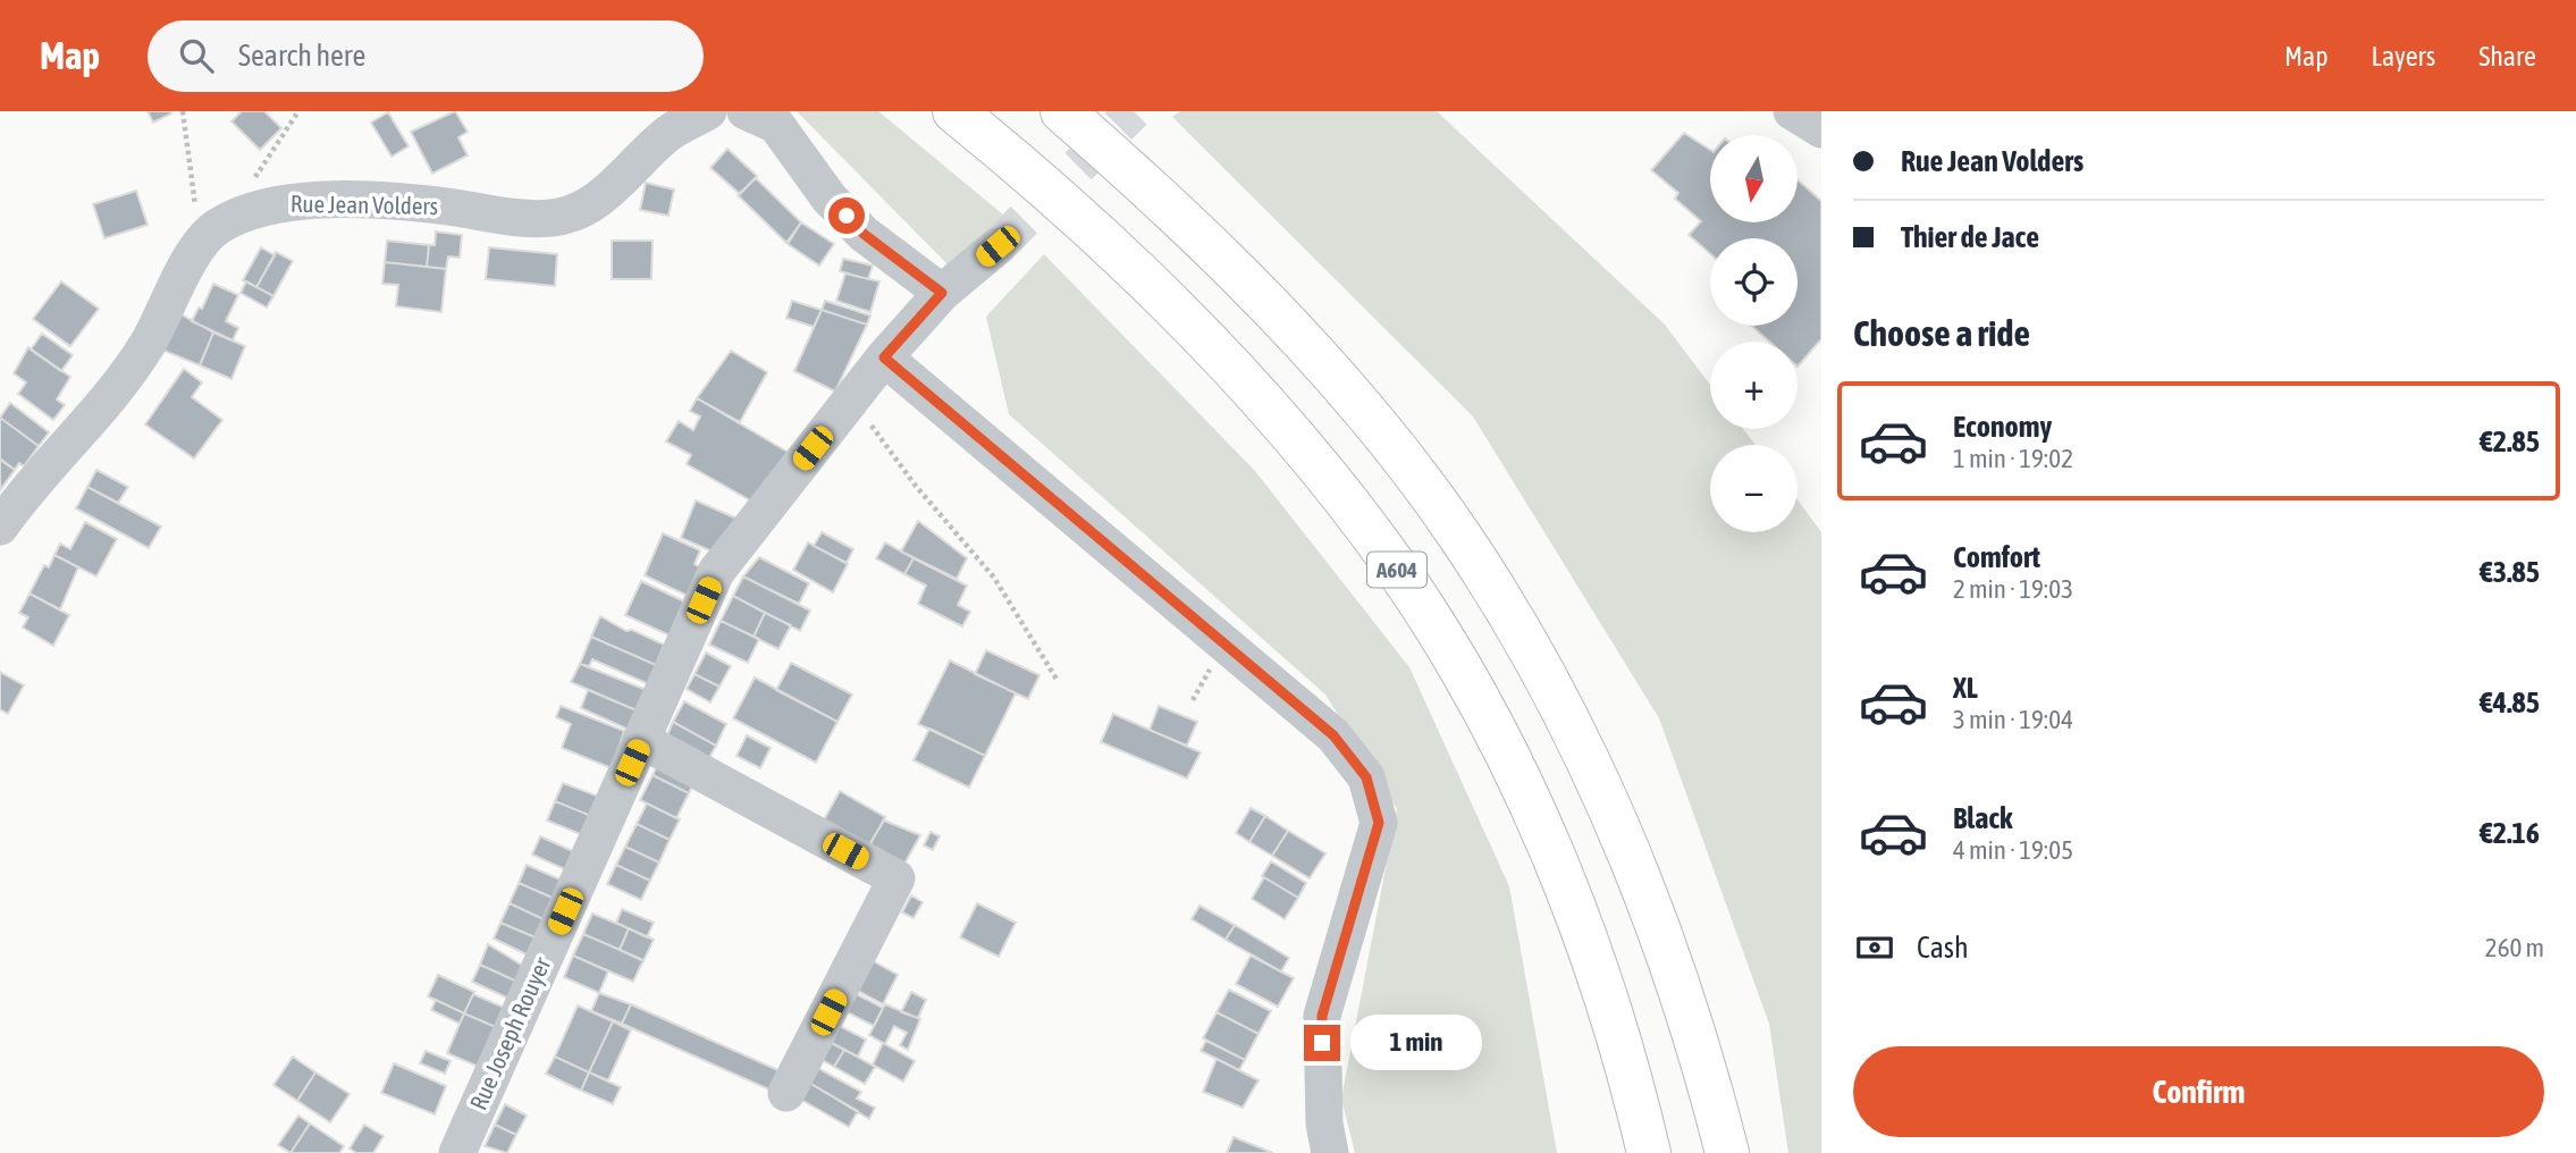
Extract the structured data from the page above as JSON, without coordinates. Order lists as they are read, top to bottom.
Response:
{
  "streets": {
    "highway": ["A604"],
    "street": ["Rue Jean Volders", "Rue Joseph Rouyer"]
  },
  "north": "bottom",
  "page": {
    "header": "Map",
    "search": "Search here",
    "nav": ["Map", "Layers", "Share"],
    "banner": ["Rue Jean Volders", "Thier de Jace"],
    "map_buttons": ["+", "−"],
    "heading": "Choose a ride",
    "list": [
      {
        "name": "Economy",
        "note": "1 min · 19:02",
        "value": "€2.85"
      },
      {
        "name": "Comfort",
        "note": "2 min · 19:03",
        "value": "€3.85"
      },
      {
        "name": "XL",
        "note": "3 min · 19:04",
        "value": "€4.85"
      },
      {
        "name": "Black",
        "note": "4 min · 19:05",
        "value": "€2.16"
      }
    ],
    "pay": ["Cash", "260 m"],
    "bubble": "1 min",
    "buttons": "Confirm"
  }
}
